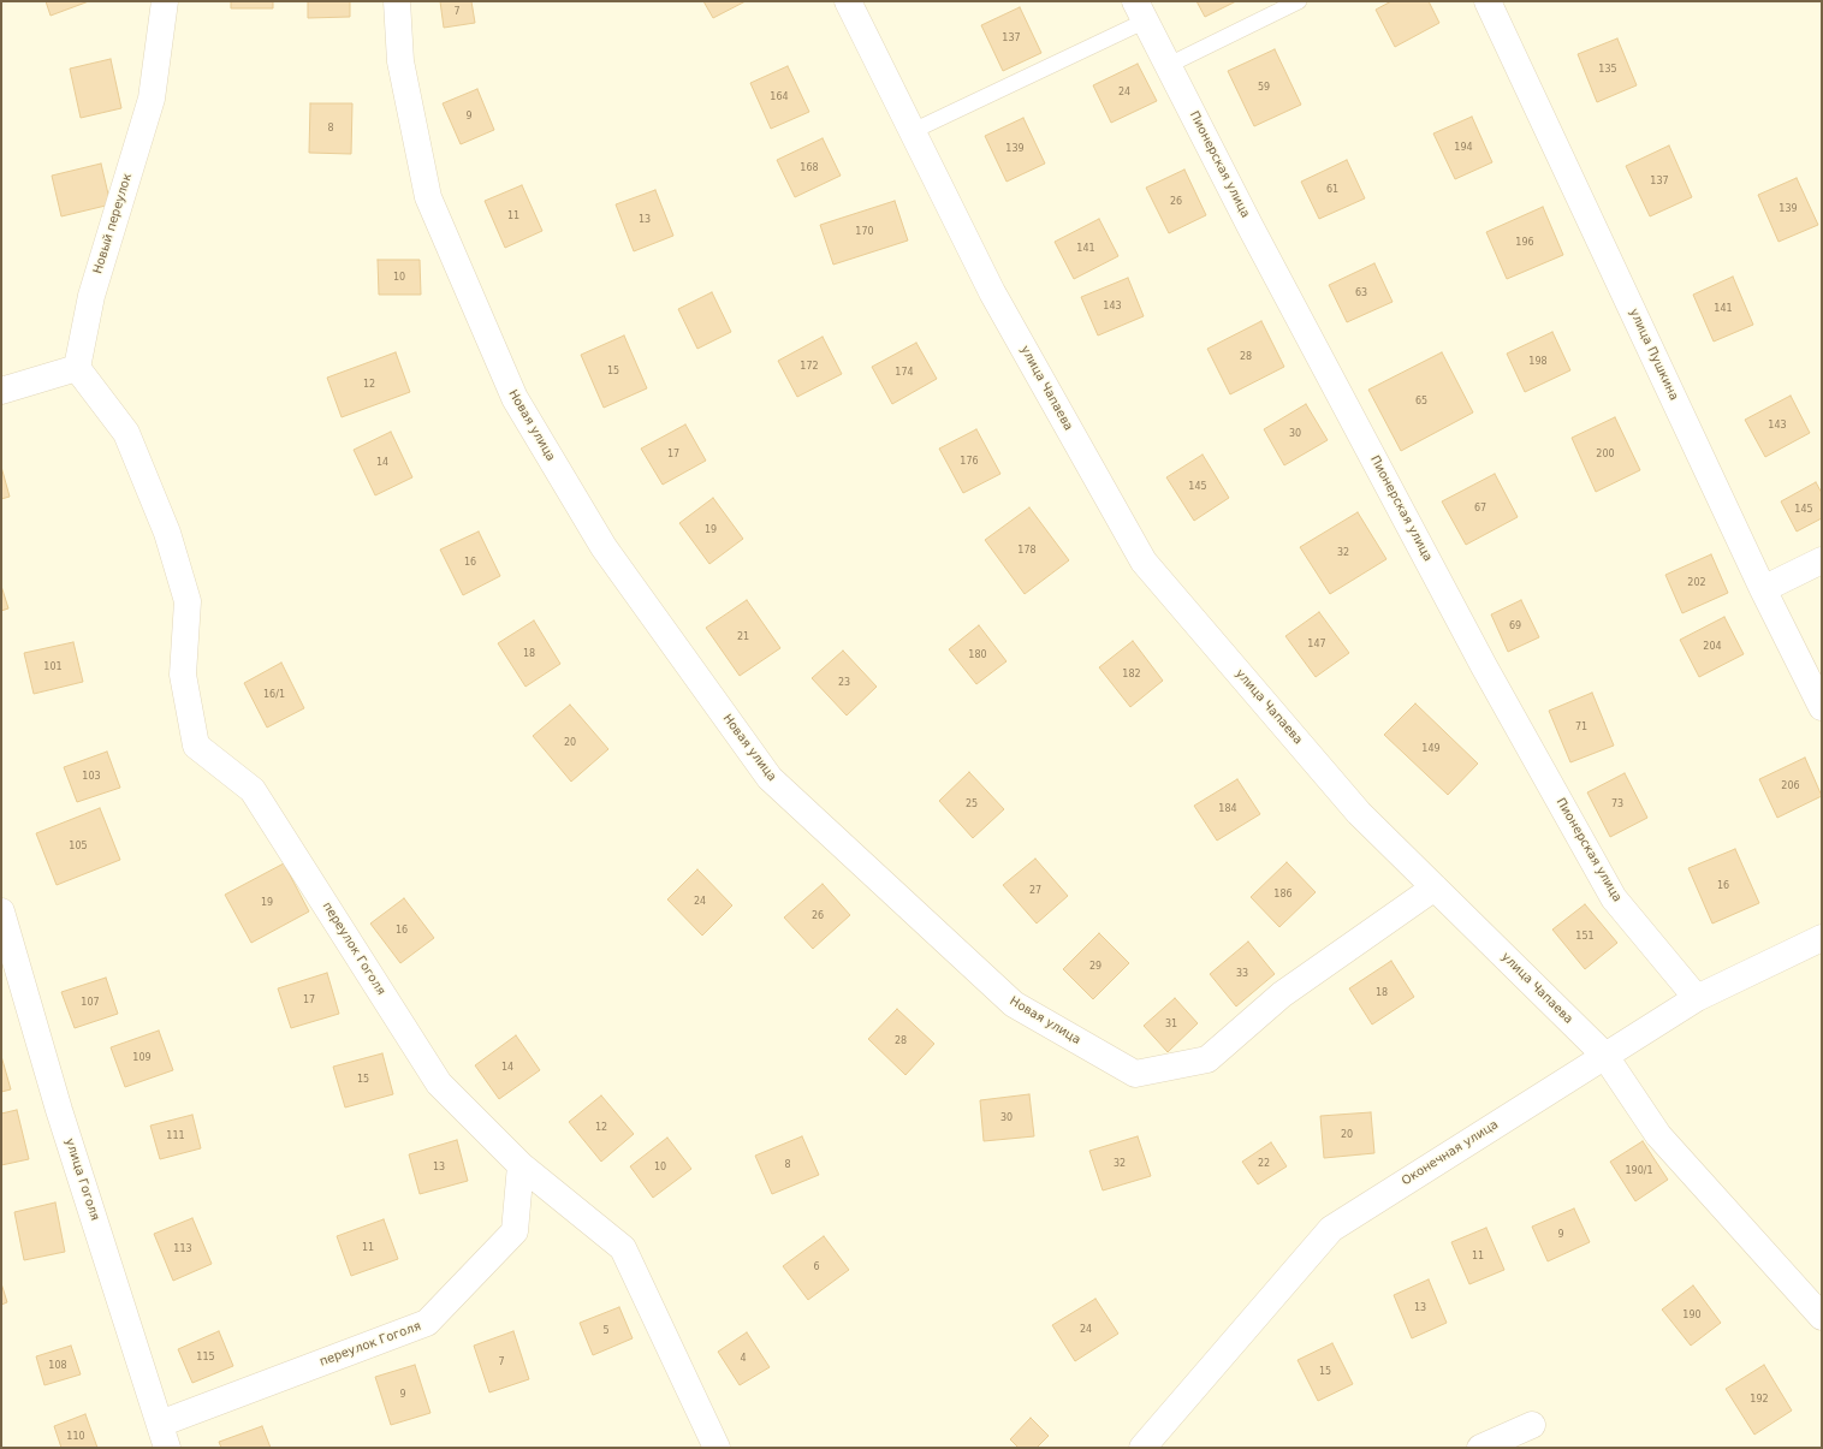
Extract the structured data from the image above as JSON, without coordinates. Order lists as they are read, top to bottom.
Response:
{
  "streets": {
    "street": [
      "Пионерская улица",
      "Новый переулок",
      "улица Пушкина",
      "улица Чапаева",
      "Новая улица",
      "переулок Гоголя",
      "Оконечная улица",
      "улица Гоголя"
    ]
  },
  "crossings": [
    ["Пионерская улица", "Оконечная улица"],
    ["Новый переулок", "переулок Гоголя"],
    ["улица Чапаева", "Новая улица"],
    ["улица Чапаева", "Оконечная улица"],
    ["переулок Гоголя", "улица Гоголя"]
  ],
  "house_numbers": [
    "7",
    "137",
    "135",
    "59",
    "24",
    "164",
    "9",
    "8",
    "194",
    "139",
    "168",
    "137",
    "61",
    "26",
    "139",
    "11",
    "13",
    "170",
    "196",
    "141",
    "10",
    "63",
    "143",
    "141",
    "28",
    "198",
    "172",
    "15",
    "174",
    "12",
    "65",
    "143",
    "30",
    "17",
    "200",
    "176",
    "14",
    "145",
    "67",
    "145",
    "19",
    "178",
    "32",
    "16",
    "202",
    "69",
    "21",
    "147",
    "204",
    "18",
    "180",
    "101",
    "182",
    "23",
    "16/1",
    "71",
    "20",
    "149",
    "103",
    "206",
    "25",
    "73",
    "184",
    "105",
    "16",
    "27",
    "186",
    "24",
    "19",
    "26",
    "16",
    "151",
    "29",
    "33",
    "18",
    "17",
    "107",
    "31",
    "28",
    "109",
    "14",
    "15",
    "30",
    "12",
    "20",
    "111",
    "32",
    "22",
    "8",
    "13",
    "10",
    "190/1",
    "9",
    "11",
    "113",
    "11",
    "6",
    "13",
    "190",
    "24",
    "5",
    "115",
    "4",
    "7",
    "108",
    "15",
    "9",
    "192",
    "110"
  ]
}
